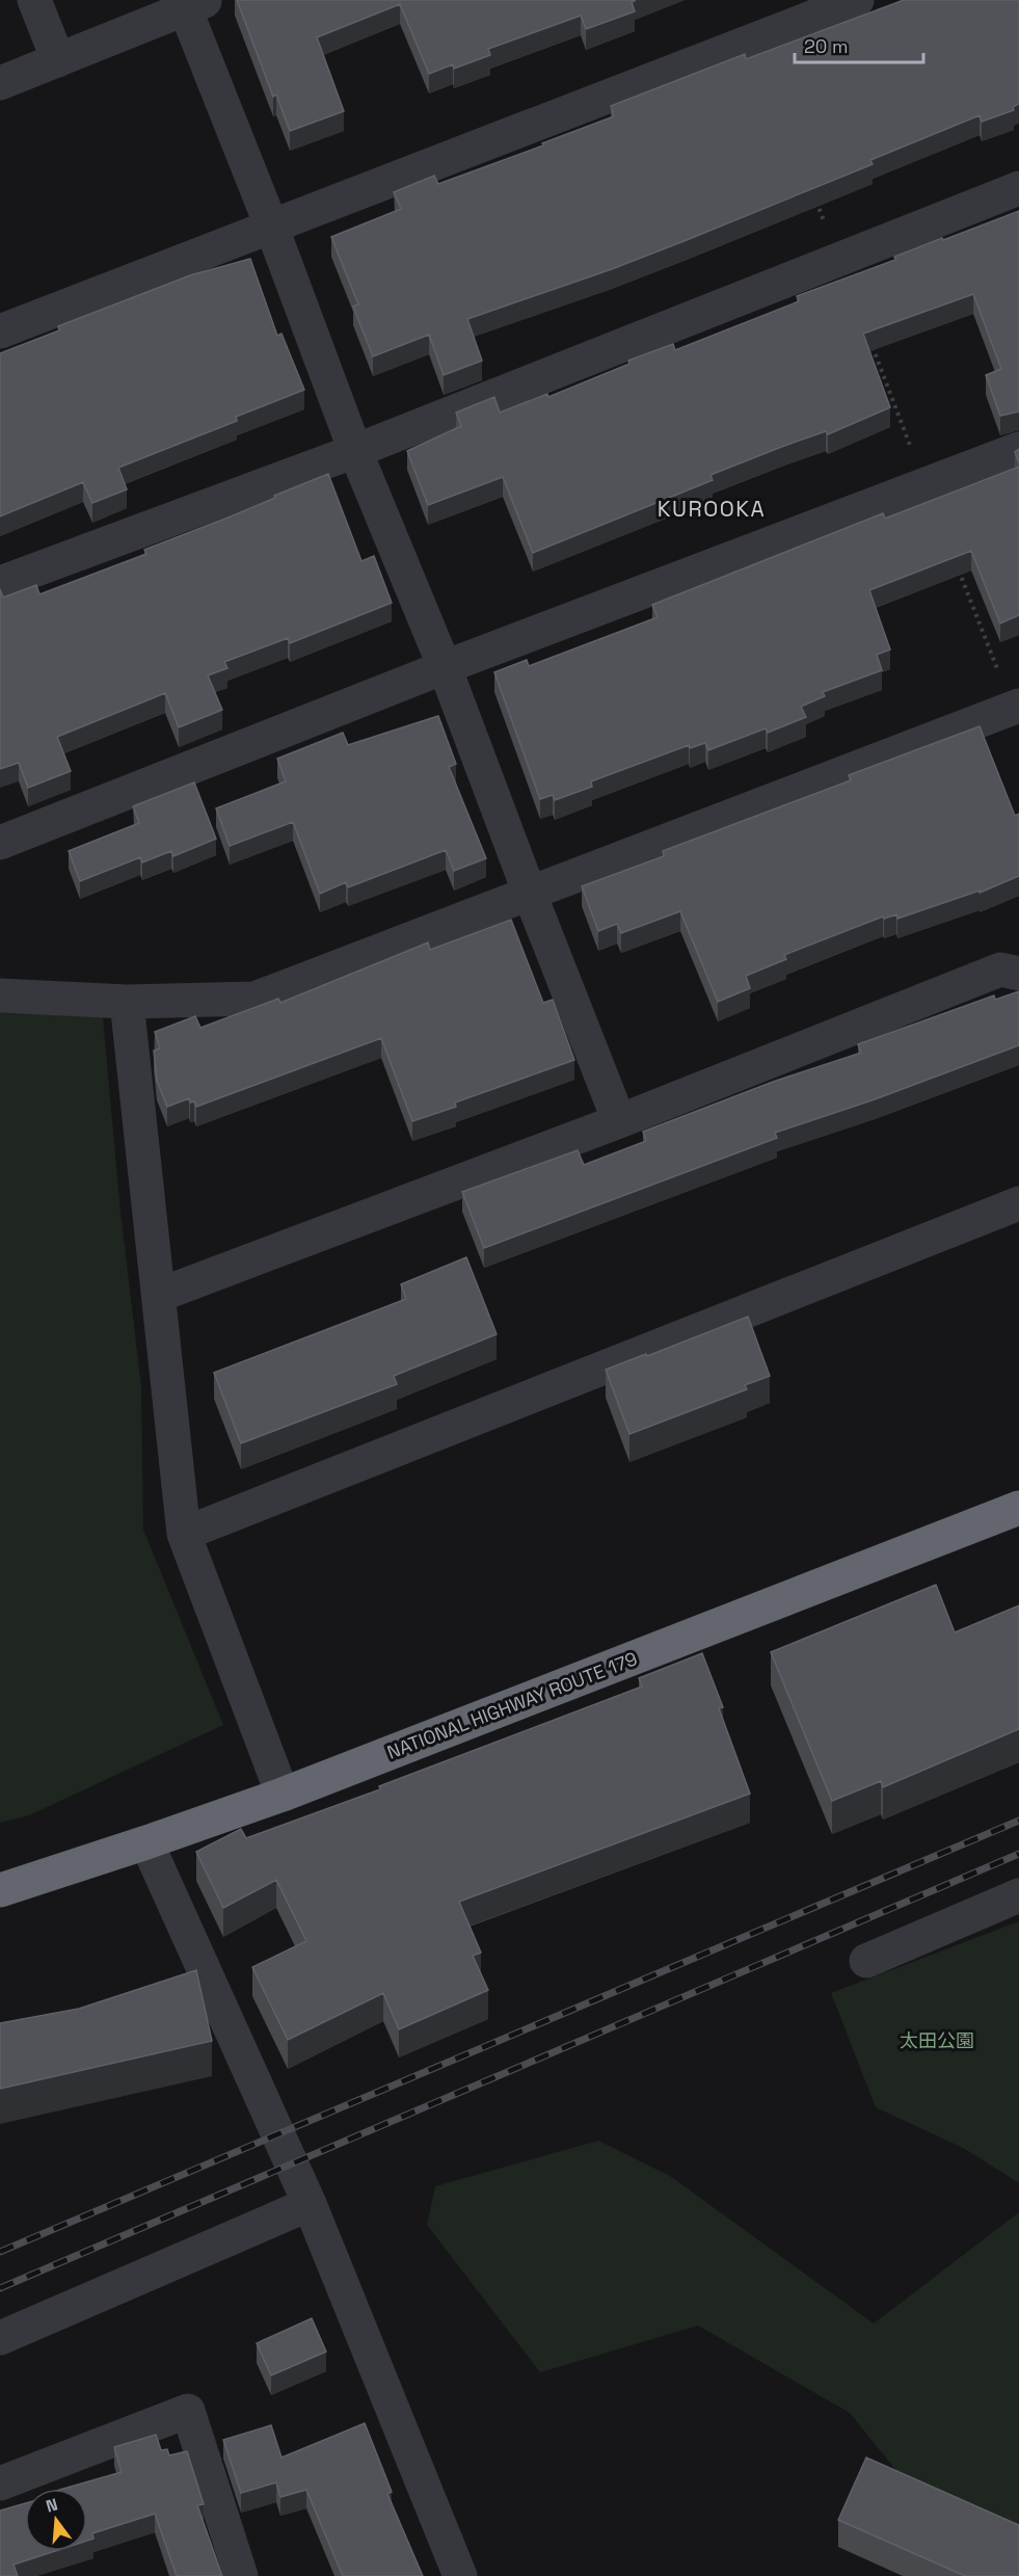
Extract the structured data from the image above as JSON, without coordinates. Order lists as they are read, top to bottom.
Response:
{
  "streets": {
    "highway": ["NATIONAL HIGHWAY ROUTE 179"]
  },
  "districts": ["KUROOKA"],
  "parks": ["太田公園"],
  "scale_bar": "20 m",
  "north": "top"
}
